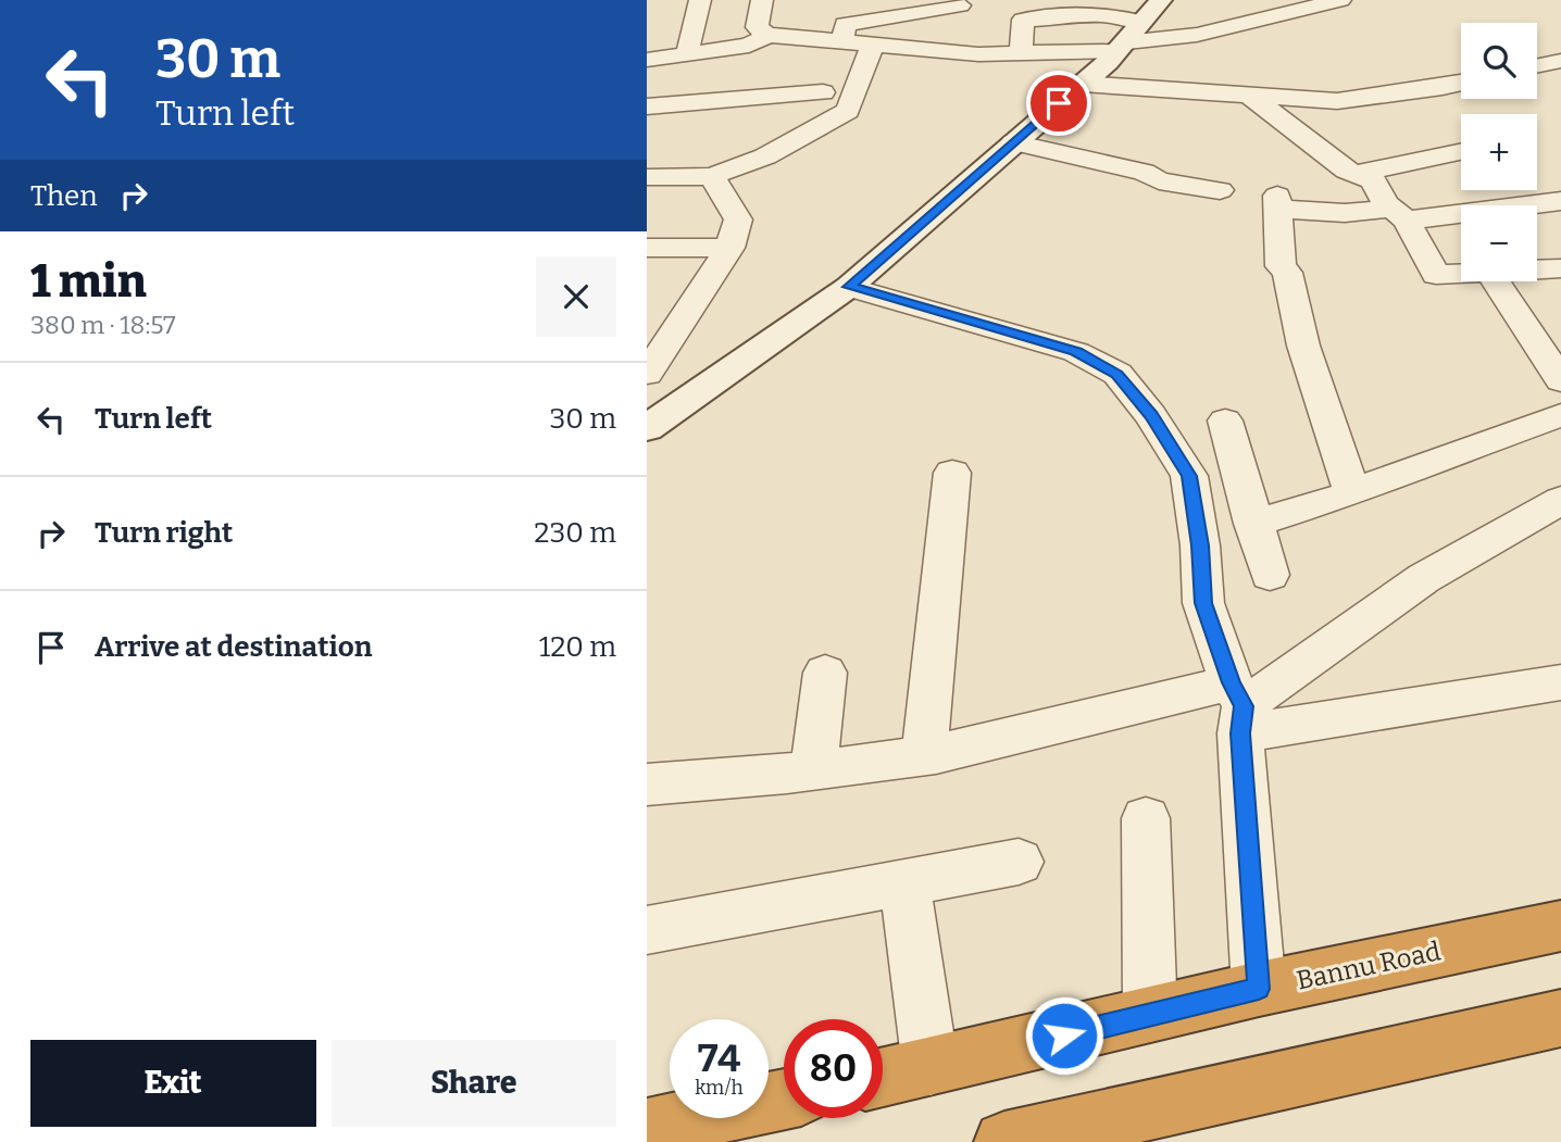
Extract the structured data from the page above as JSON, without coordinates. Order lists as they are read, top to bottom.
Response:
{
  "streets": {
    "highway": ["Bannu Road"]
  },
  "page": {
    "turn": ["30 m", "Turn left"],
    "map_buttons": ["+", "−"],
    "then": "Then",
    "heading": ["1 min", "380 m · 18:57"],
    "list": [
      {
        "name": "Turn left",
        "value": "30 m"
      },
      {
        "name": "Turn right",
        "value": "230 m"
      },
      {
        "name": "Arrive at destination",
        "value": "120 m"
      }
    ],
    "speed": "74 km/h",
    "limit": "80",
    "buttons": ["Exit", "Share"]
  }
}
